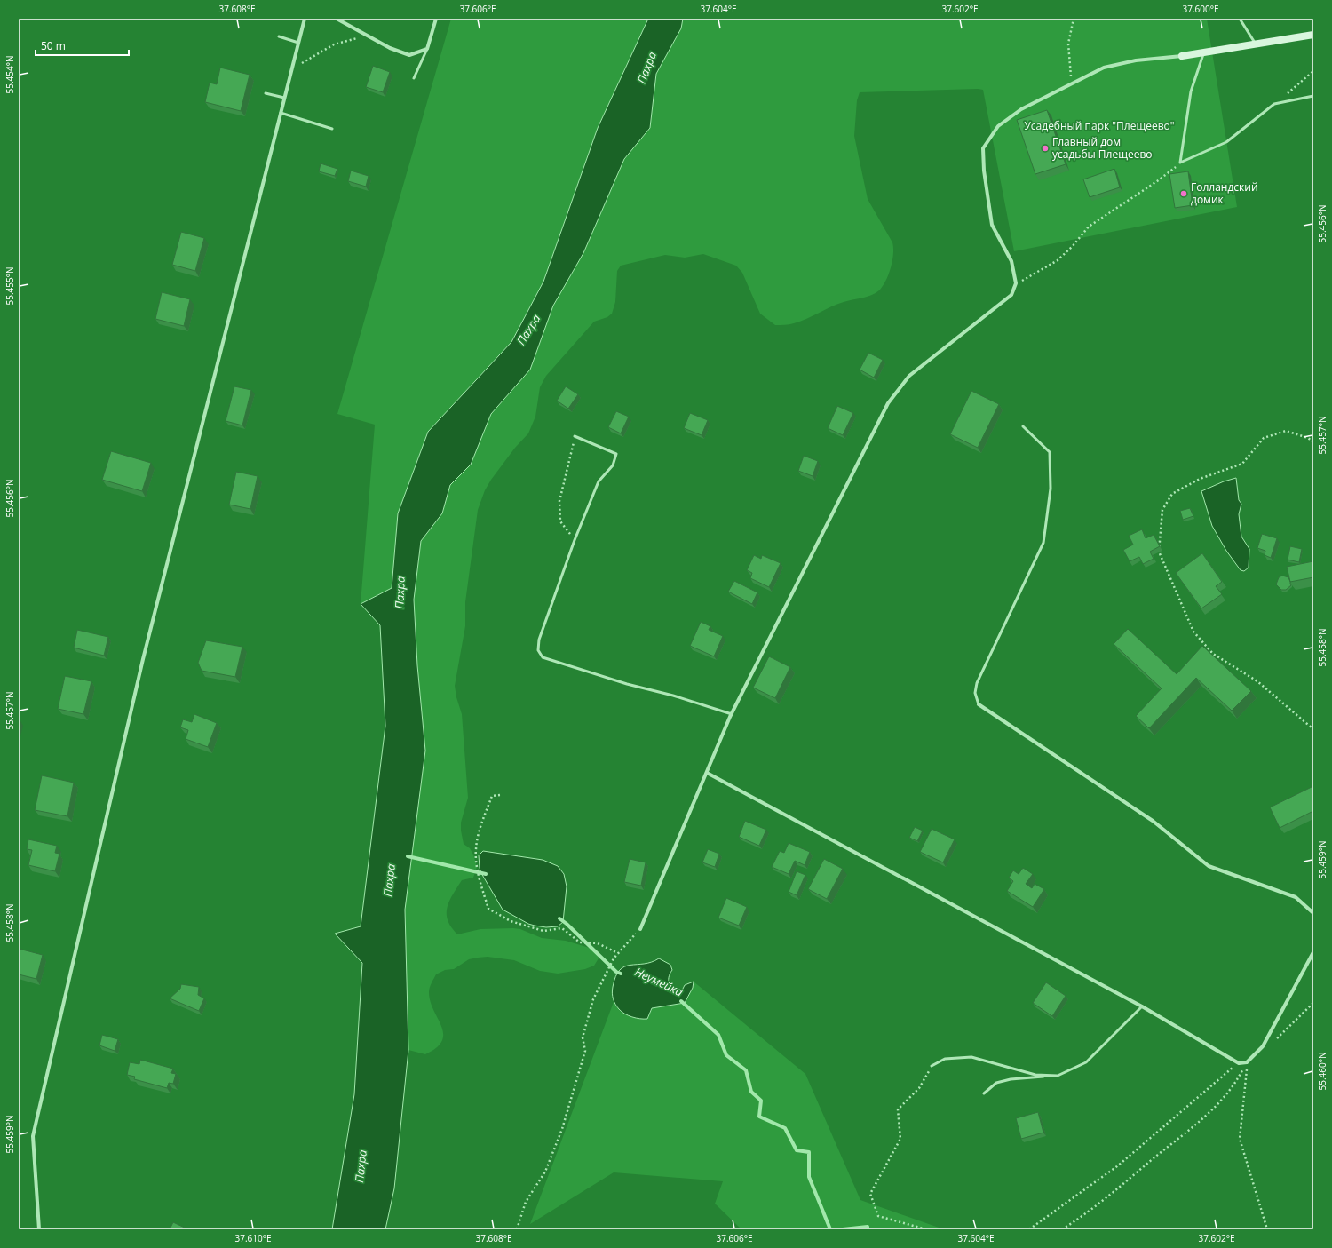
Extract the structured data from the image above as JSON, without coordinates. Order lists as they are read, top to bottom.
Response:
{
  "water": ["Пахра", "Неумейка"],
  "parks": ["Усадебный парк \"Плещеево\""],
  "places": ["Главный дом усадьбы Плещеево", "Голландский домик"],
  "scale_bar": "50 m",
  "coordinates": [
    "37.608°E",
    "37.606°E",
    "37.604°E",
    "37.602°E",
    "37.600°E",
    "55.454°N",
    "55.456°N",
    "55.455°N",
    "55.457°N",
    "55.458°N",
    "55.459°N",
    "55.460°N",
    "37.610°E"
  ]
}
